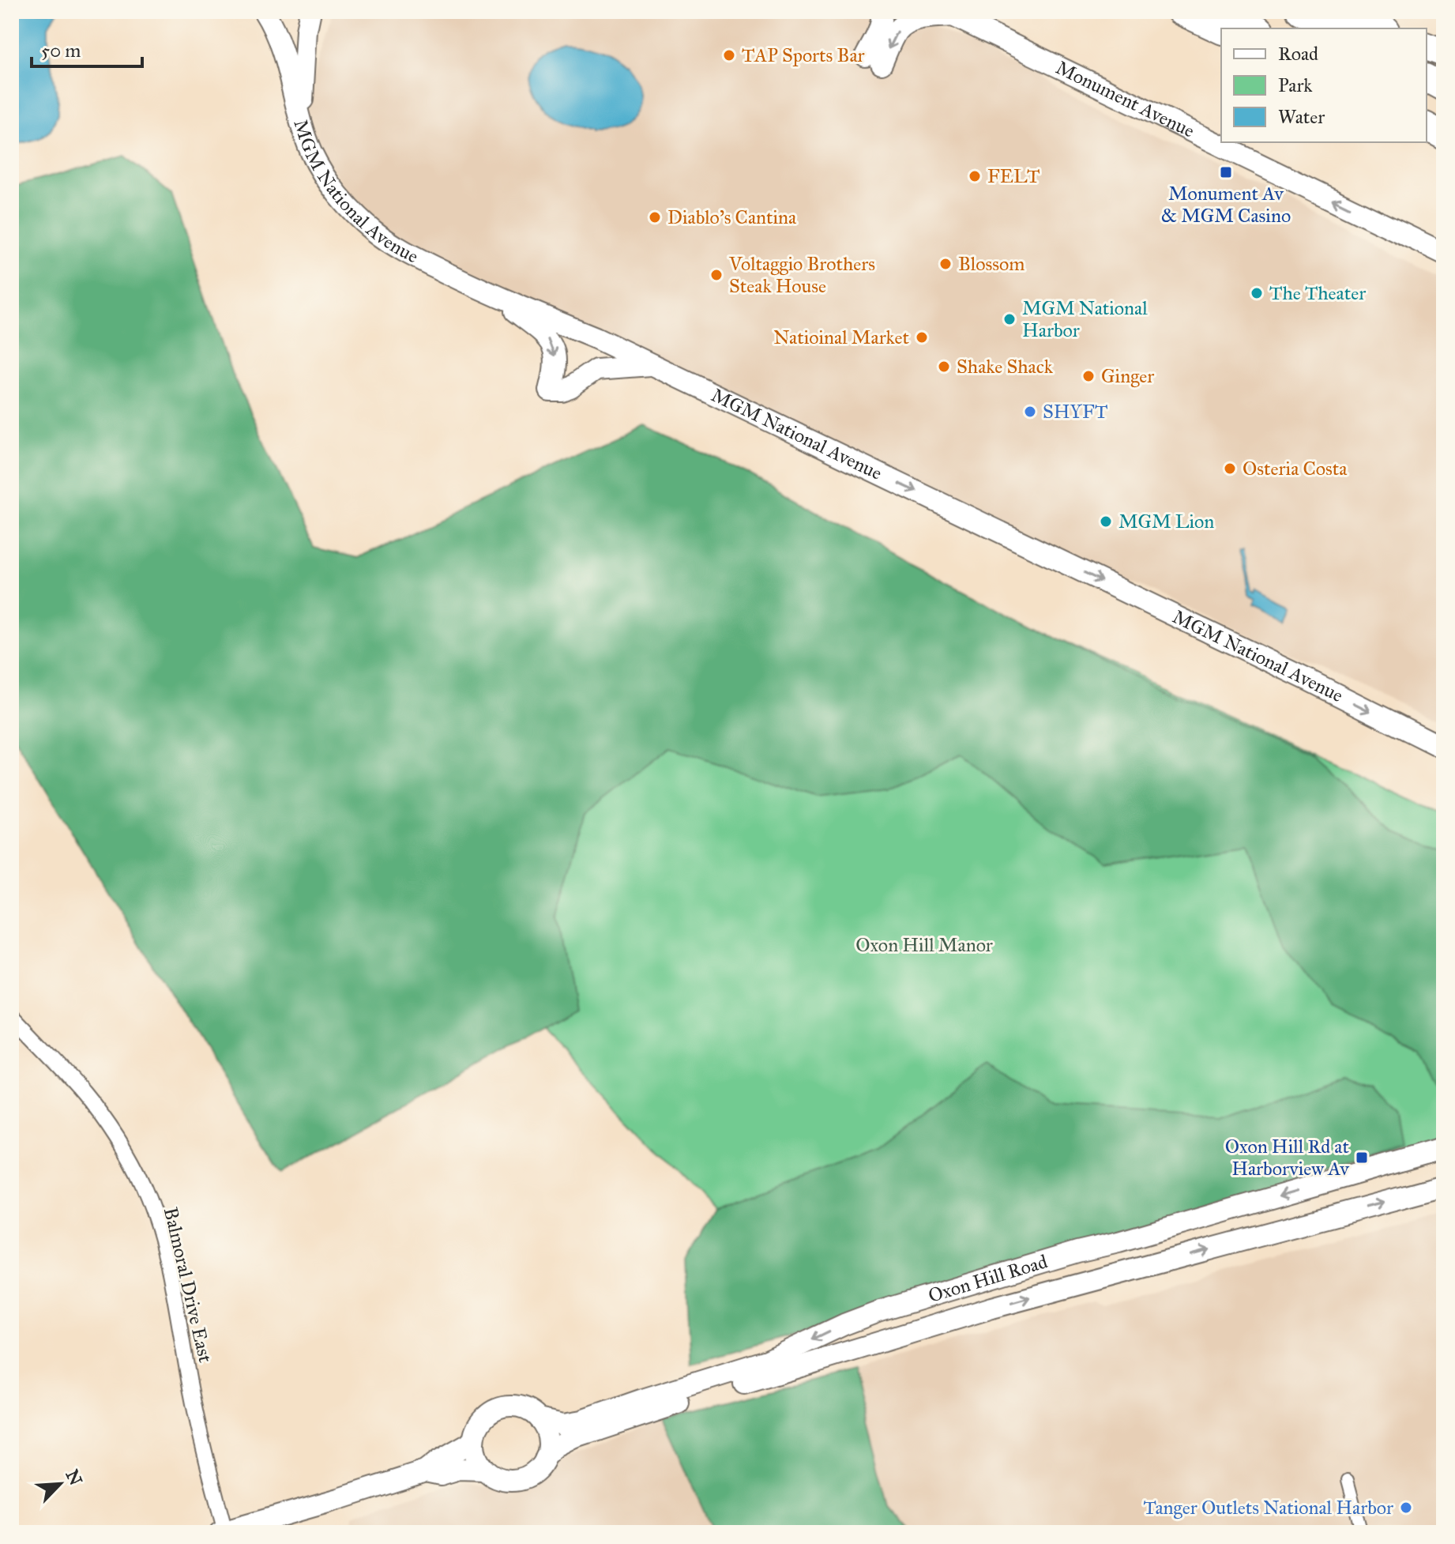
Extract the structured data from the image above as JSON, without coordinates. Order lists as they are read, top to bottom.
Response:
{
  "streets": {
    "main road": ["Monument Avenue", "MGM National Avenue", "Oxon Hill Road"],
    "street": ["Balmoral Drive East"]
  },
  "one_way": ["Monument Avenue", "MGM National Avenue"],
  "parks": ["Oxon Hill Manor"],
  "places": {
    "other": [
      "TAP Sports Bar",
      "FELT",
      "Diablo's Cantina",
      "Blossom",
      "Voltaggio Brothers Steak House",
      "The Theater",
      "MGM National Harbor",
      "Natioinal Market",
      "Shake Shack",
      "Ginger",
      "SHYFT",
      "Osteria Costa",
      "MGM Lion",
      "Tanger Outlets National Harbor"
    ],
    "transit": ["Monument Av & MGM Casino", "Oxon Hill Rd at Harborview Av"]
  },
  "legend": ["Road", "Park", "Water"],
  "scale_bar": "50 m",
  "north": "top right"
}
